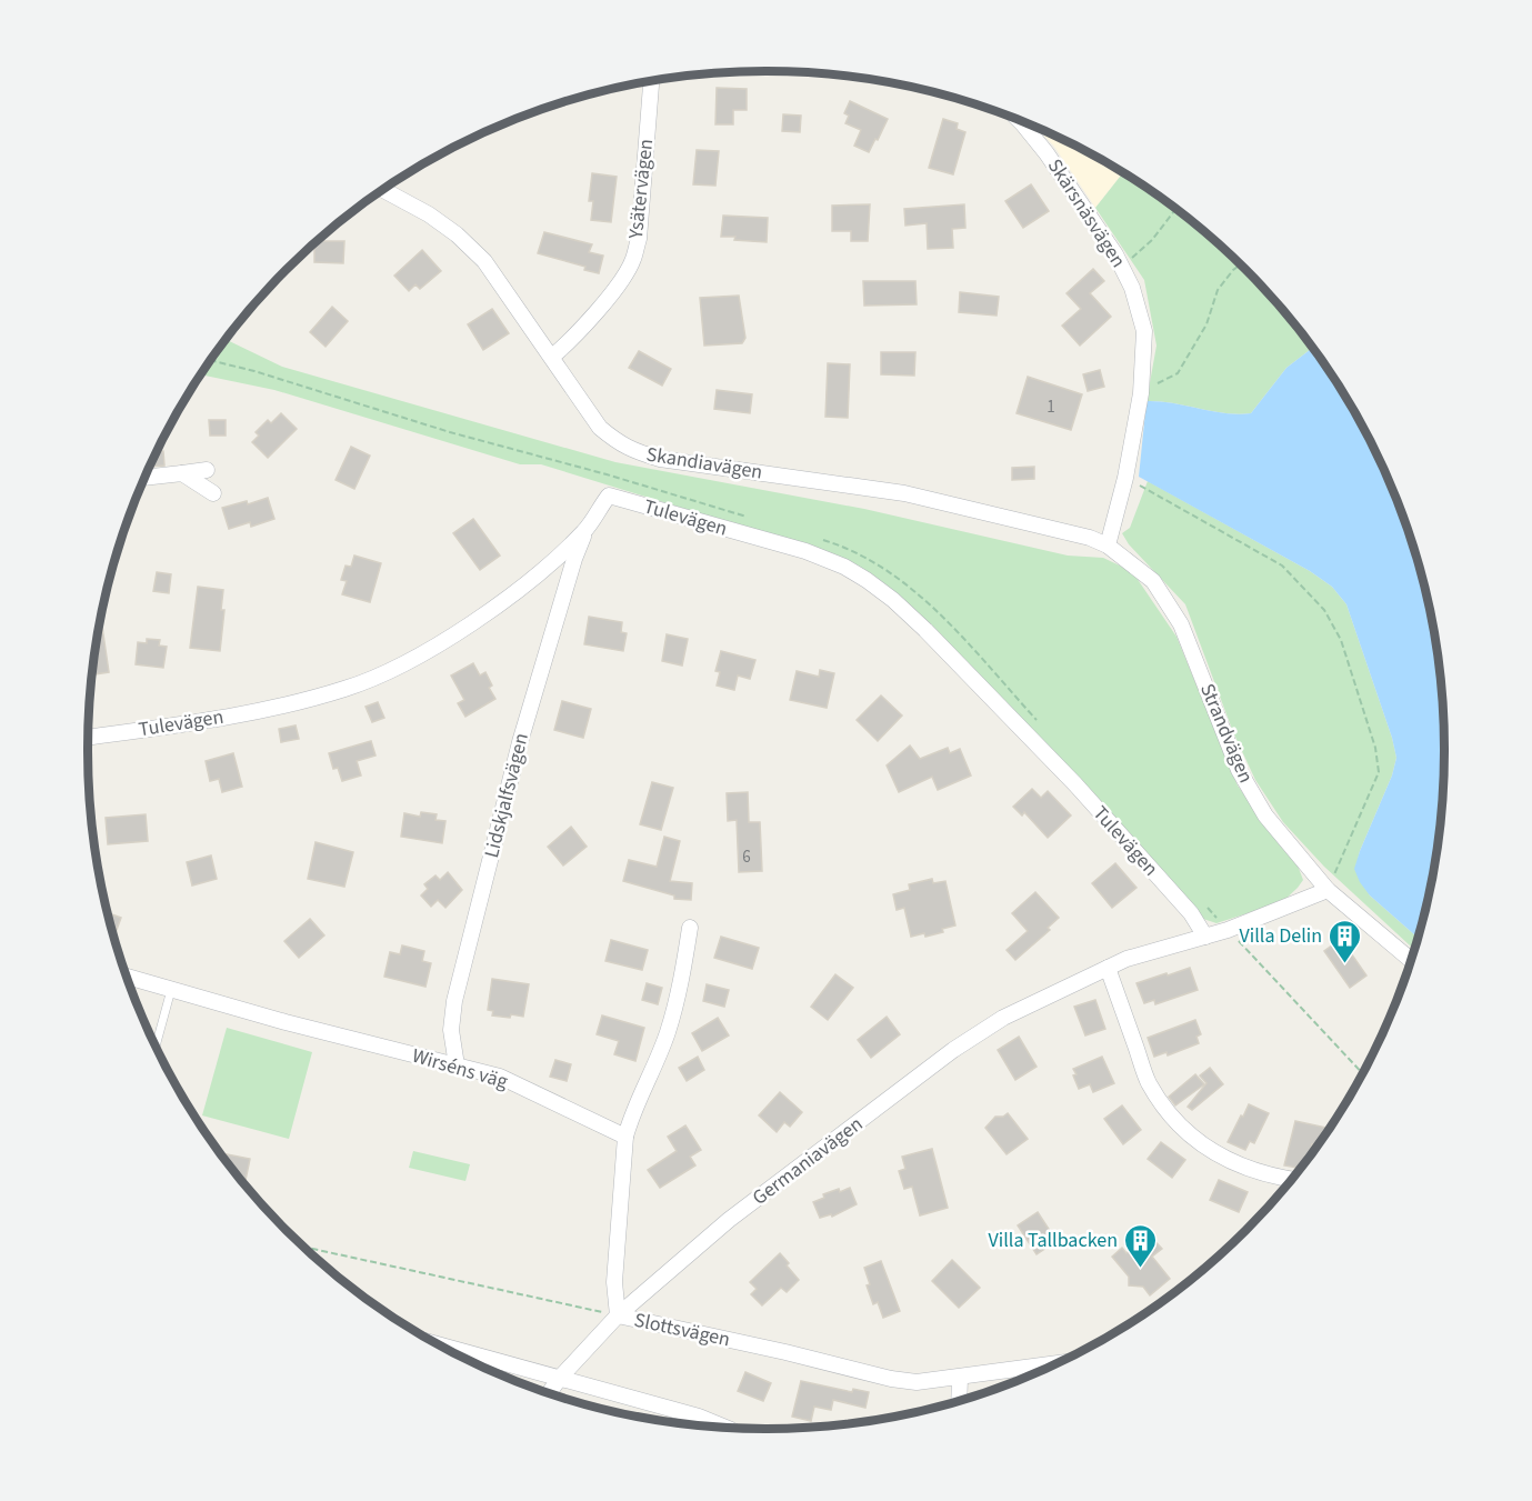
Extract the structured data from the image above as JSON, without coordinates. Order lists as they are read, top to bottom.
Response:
{
  "streets": {
    "street": [
      "Ysätervägen",
      "Skärsnäsvägen",
      "Skandiavägen",
      "Tulevägen",
      "Strandvägen",
      "Lidskjalfsvägen",
      "Wirséns väg",
      "Germaniavägen",
      "Slottsvägen"
    ]
  },
  "crossings": [
    ["Ysätervägen", "Skandiavägen"],
    ["Skärsnäsvägen", "Skandiavägen"],
    ["Skärsnäsvägen", "Strandvägen"],
    ["Skandiavägen", "Strandvägen"],
    ["Tulevägen", "Lidskjalfsvägen"],
    ["Tulevägen", "Germaniavägen"],
    ["Strandvägen", "Germaniavägen"],
    ["Lidskjalfsvägen", "Wirséns väg"],
    ["Germaniavägen", "Slottsvägen"]
  ],
  "places": {
    "building": ["Villa Delin", "Villa Tallbacken"]
  },
  "house_numbers": ["1", "6"]
}
